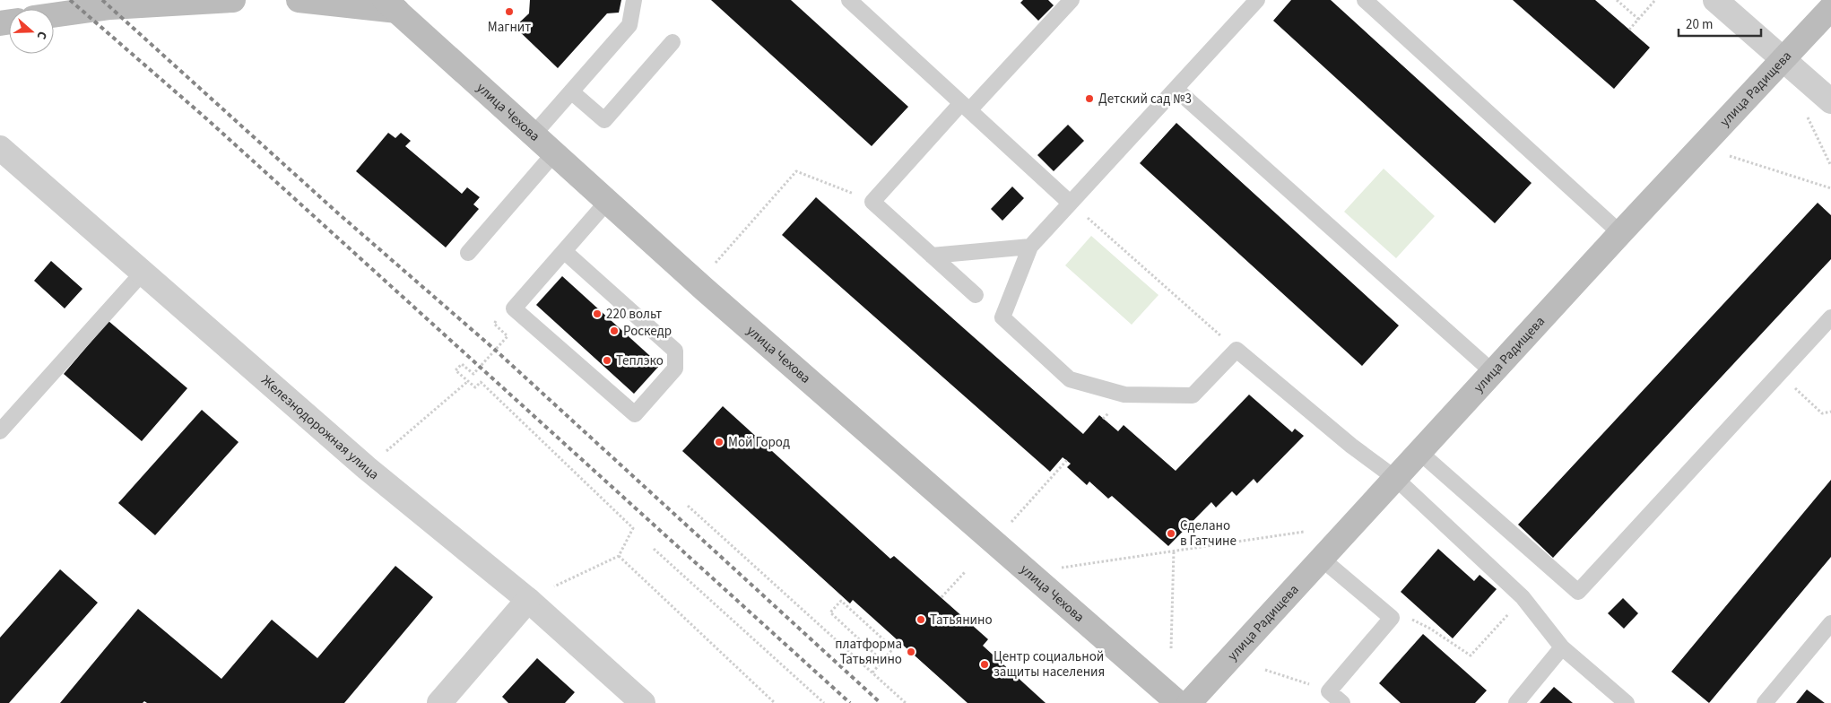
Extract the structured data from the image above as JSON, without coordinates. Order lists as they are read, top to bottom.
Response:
{
  "streets": {
    "street": ["улица Радищева", "улица Чехова", "Железнодорожная улица"]
  },
  "places": [
    "Магнит",
    "Детский сад №3",
    "220 вольт",
    "Роскедр",
    "Теплэко",
    "Мой Город",
    "Сделано в Гатчине",
    "Татьянино",
    "платформа Татьянино",
    "Центр социальной защиты населения"
  ],
  "scale_bar": "20 m",
  "north": "right"
}
